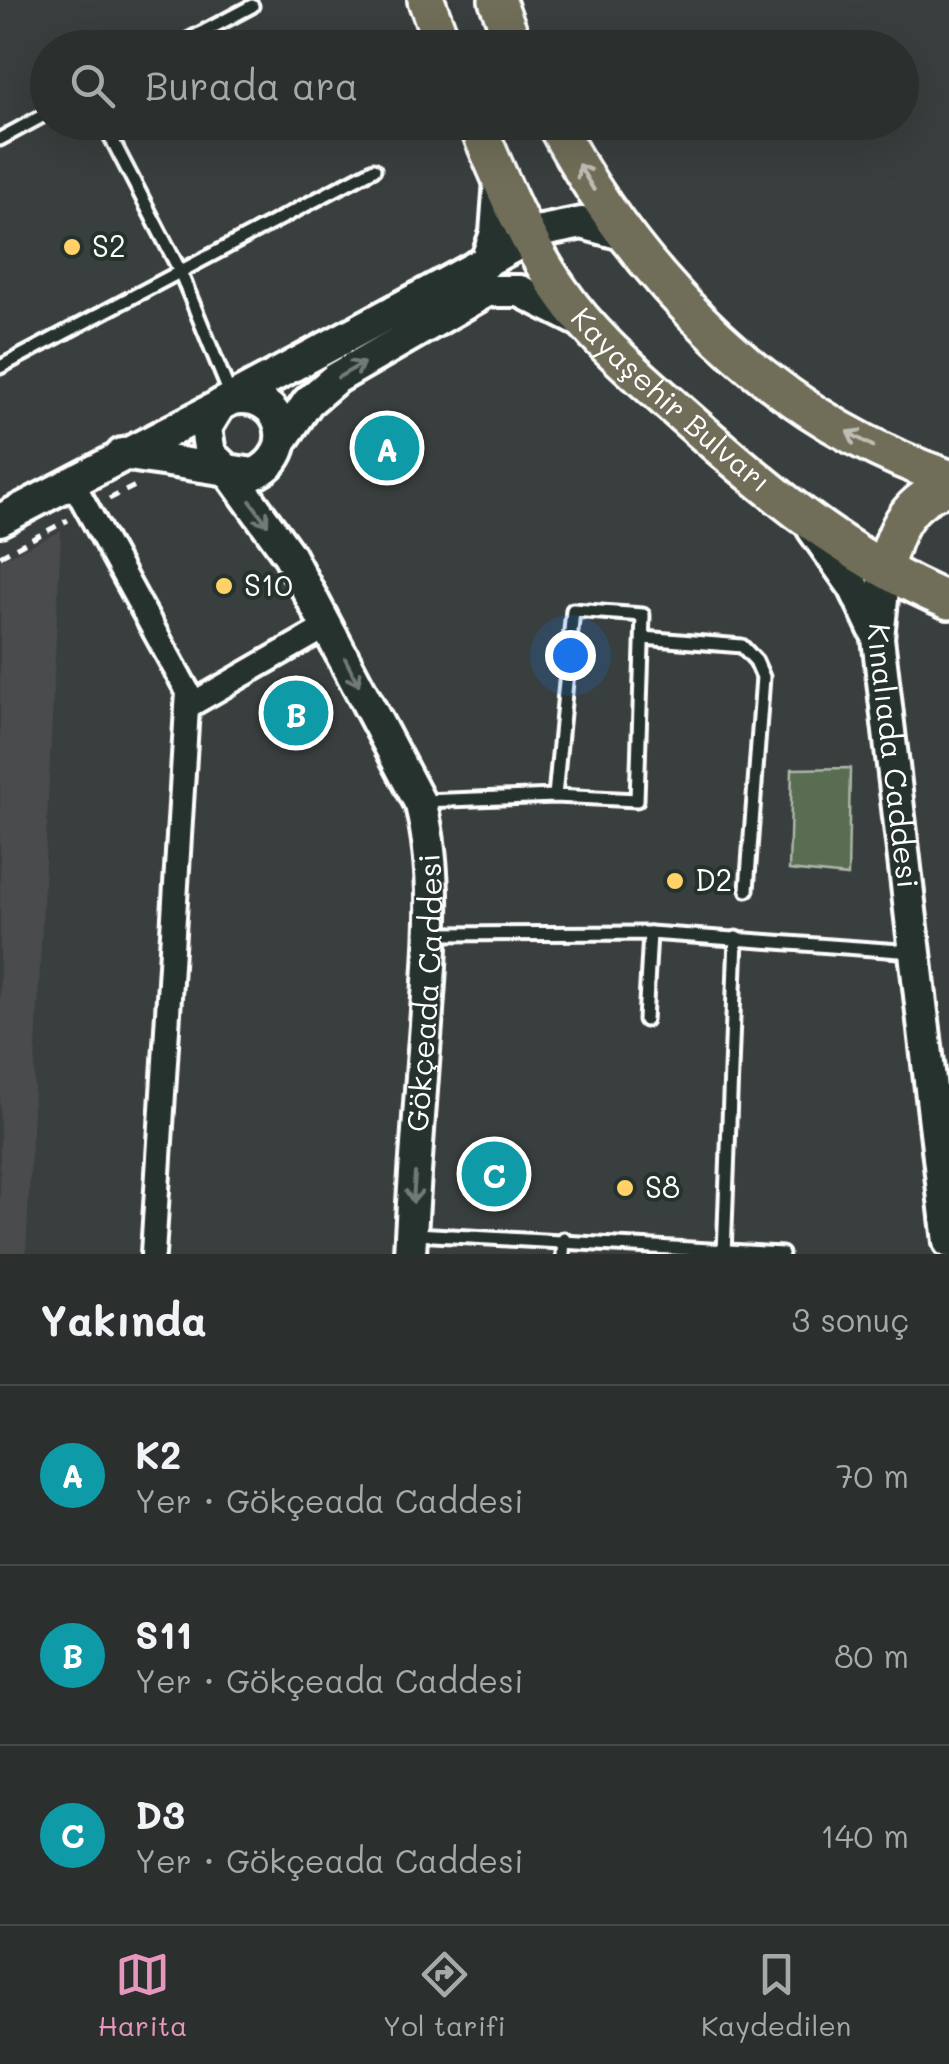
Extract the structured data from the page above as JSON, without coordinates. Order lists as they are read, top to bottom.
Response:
{
  "streets": {
    "main road": ["Kayaşehir Bulvarı"],
    "street": ["Kınalıada Caddesi", "Gökçeada Caddesi"]
  },
  "crossings": [
    ["Kayaşehir Bulvarı", "Kınalıada Caddesi"]
  ],
  "places": [
    "S2",
    "S10",
    "D2",
    "S8"
  ],
  "page": {
    "search": "Burada ara",
    "pins": ["A", "B", "C"],
    "heading": ["Yakında", "3 sonuç"],
    "list": [
      {
        "mark": "A",
        "name": "K2",
        "note": "Yer · Gökçeada Caddesi",
        "value": "70 m"
      },
      {
        "mark": "B",
        "name": "S11",
        "note": "Yer · Gökçeada Caddesi",
        "value": "80 m"
      },
      {
        "mark": "C",
        "name": "D3",
        "note": "Yer · Gökçeada Caddesi",
        "value": "140 m"
      }
    ],
    "nav": ["Harita", "Yol tarifi", "Kaydedilen"]
  }
}
